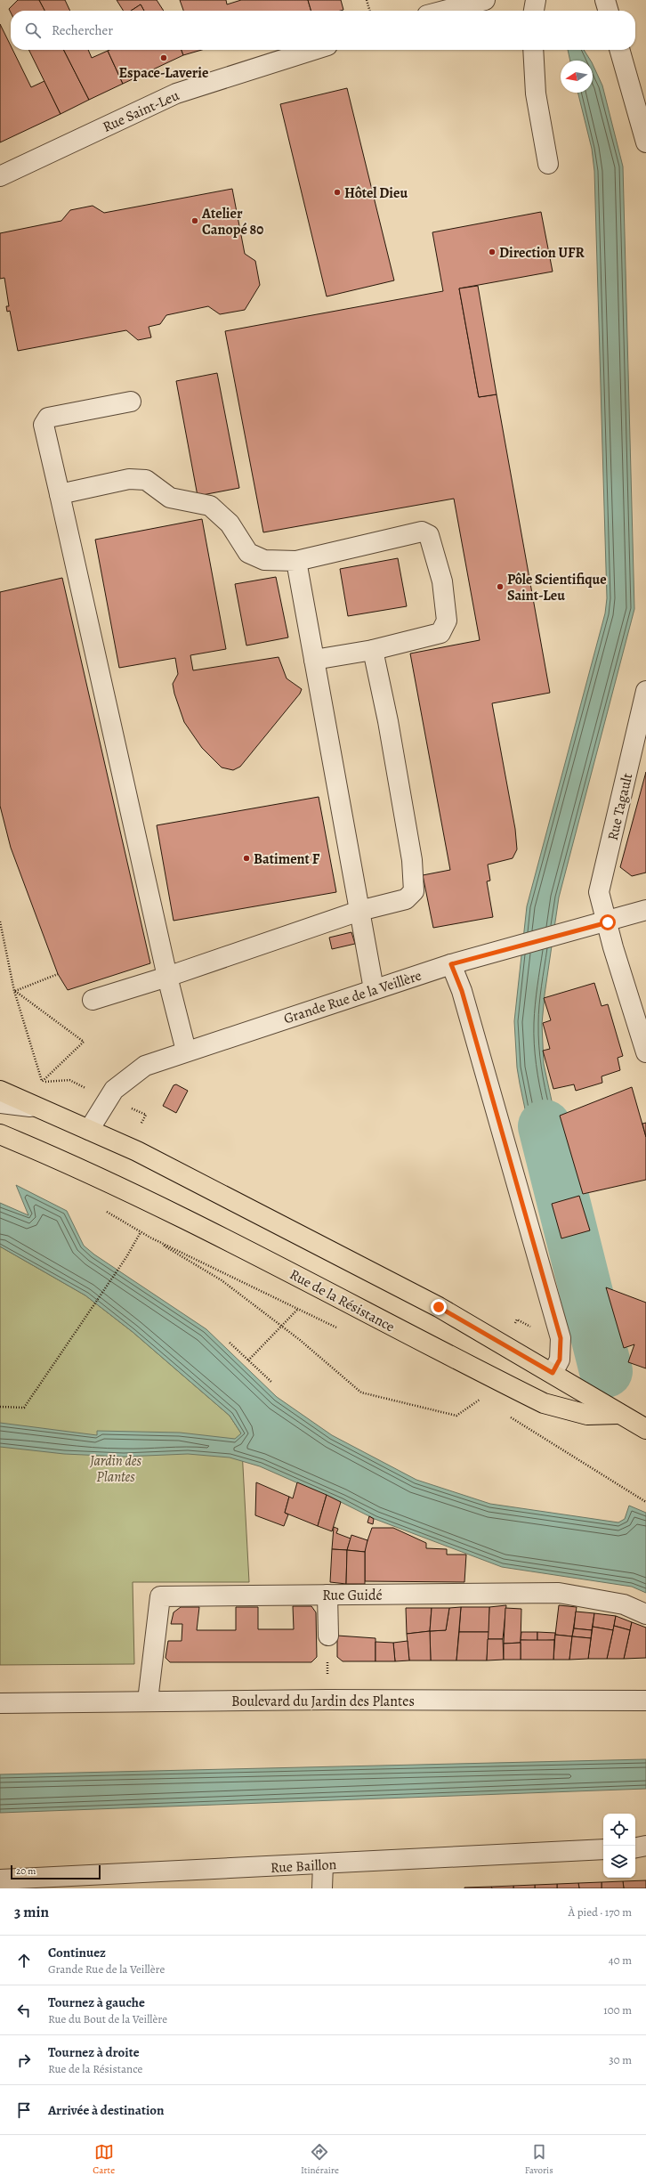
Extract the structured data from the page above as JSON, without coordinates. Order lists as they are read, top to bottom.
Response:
{
  "streets": {
    "main road": ["Rue de la Résistance"],
    "street": [
      "Rue Saint-Leu",
      "Rue Tagault",
      "Grande Rue de la Veillère",
      "Rue Guidé",
      "Boulevard du Jardin des Plantes",
      "Rue Baillon"
    ]
  },
  "crossings": [
    ["Rue Tagault", "Grande Rue de la Veillère"],
    ["Rue Guidé", "Boulevard du Jardin des Plantes"]
  ],
  "parks": ["Jardin des Plantes"],
  "places": [
    "Espace-Laverie",
    "Hôtel Dieu",
    "Atelier Canopé 80",
    "Direction UFR",
    "Pôle Scientifique Saint-Leu",
    "Batiment F"
  ],
  "scale_bar": "20 m",
  "north": "left",
  "page": {
    "search": "Rechercher",
    "scale": "20 m",
    "heading": ["3 min", "À pied · 170 m"],
    "list": [
      ["Continuez", "Grande Rue de la Veillère", "40 m"],
      ["Tournez à gauche", "Rue du Bout de la Veillère", "100 m"],
      ["Tournez à droite", "Rue de la Résistance", "30 m"],
      "Arrivée à destination"
    ],
    "nav": ["Carte", "Itinéraire", "Favoris"]
  }
}
